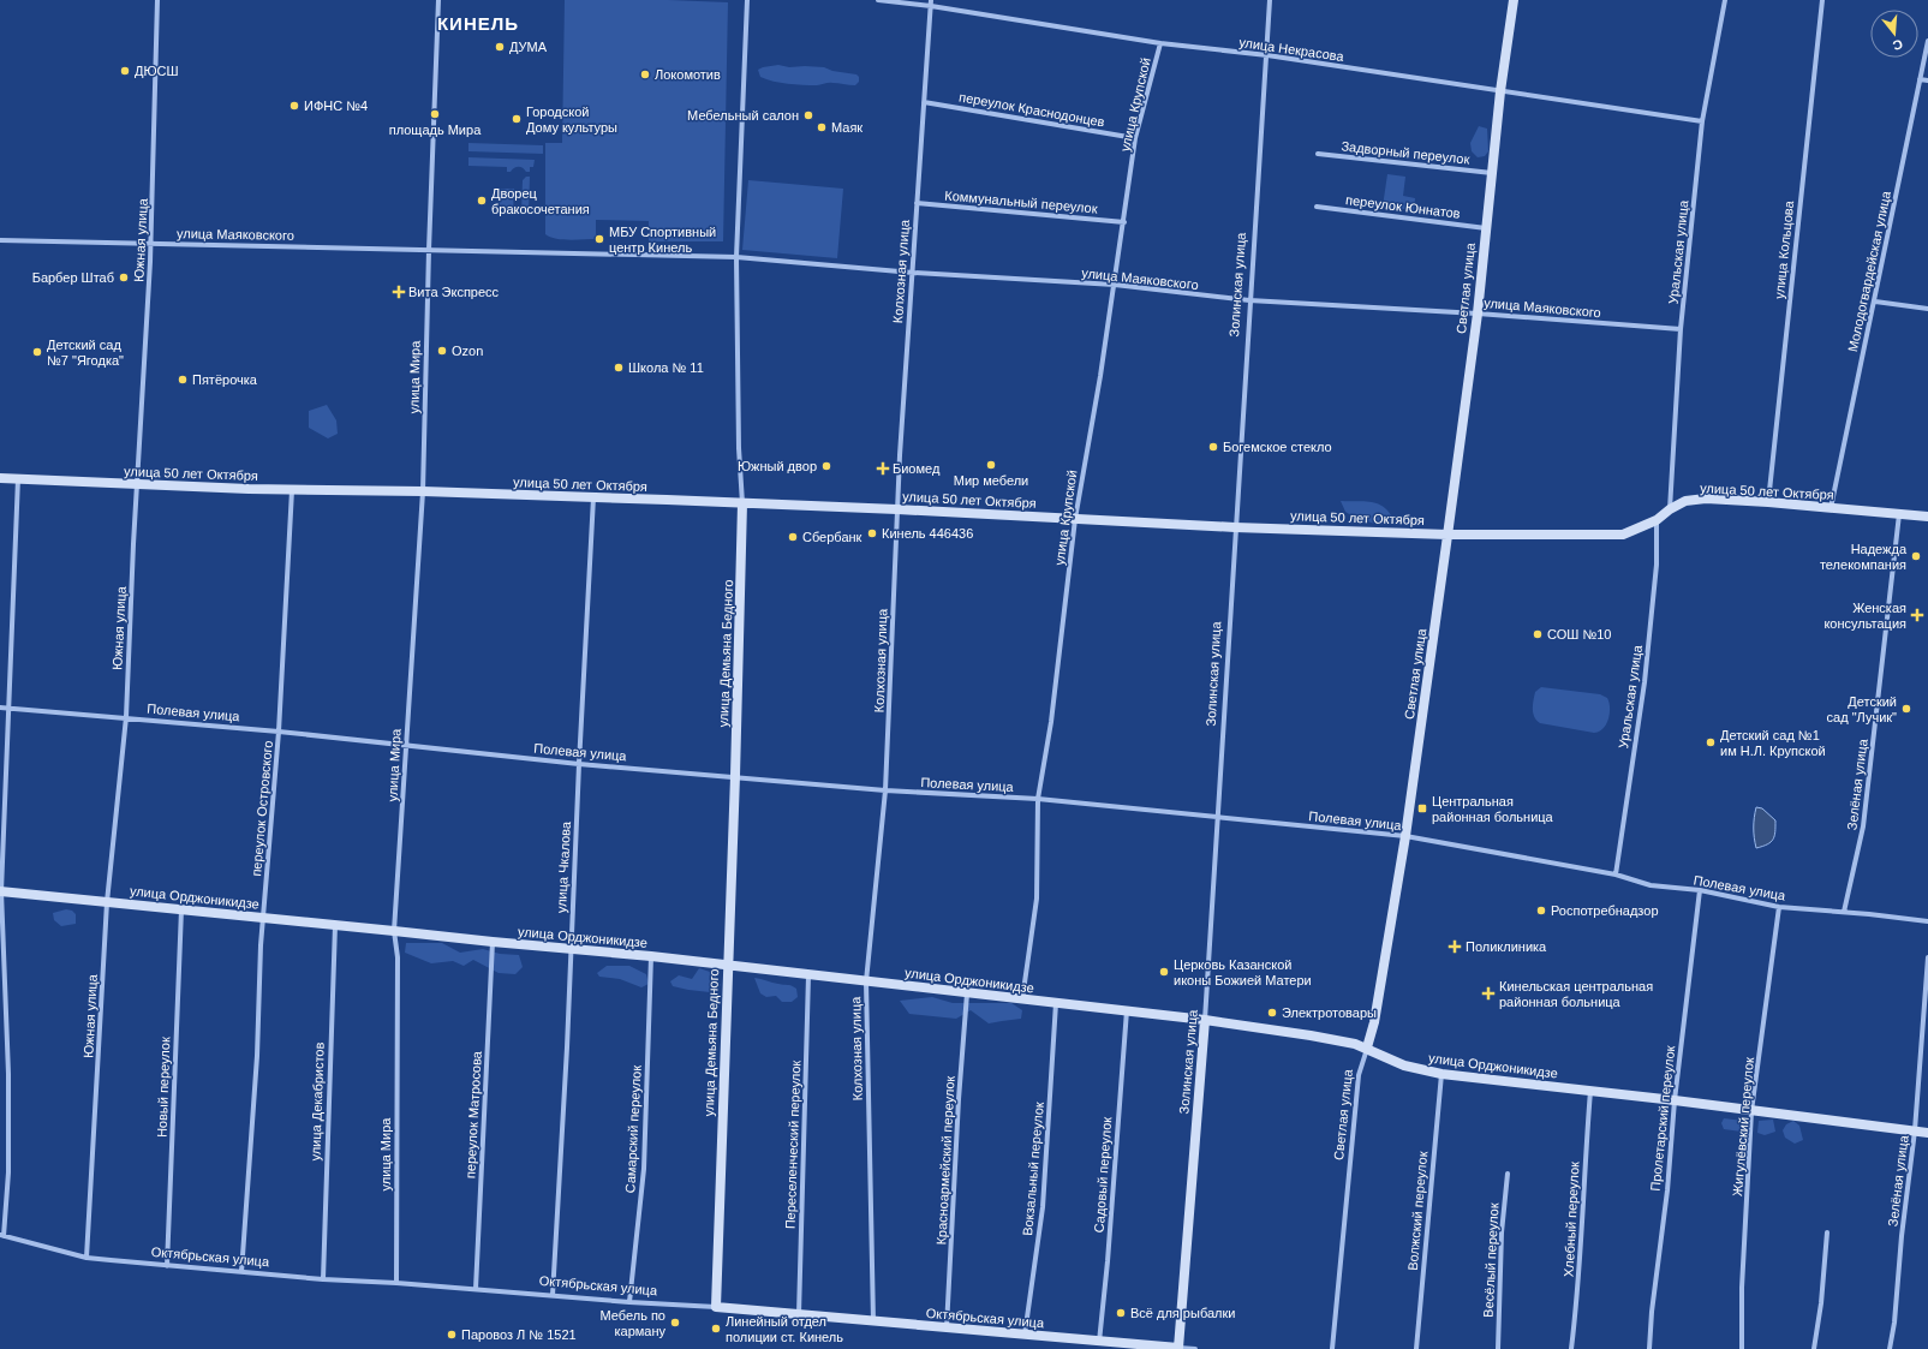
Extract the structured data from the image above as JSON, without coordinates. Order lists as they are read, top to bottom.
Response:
{
  "streets": {
    "main road": [
      "Золинская улица",
      "Светлая улица",
      "улица 50 лет Октября",
      "улица Демьяна Бедного",
      "улица Орджоникидзе",
      "Октябрьская улица"
    ],
    "street": [
      "улица Некрасова",
      "улица Крупской",
      "переулок Краснодонцев",
      "Задворный переулок",
      "Коммунальный переулок",
      "переулок Юннатов",
      "улица Маяковского",
      "Южная улица",
      "улица Кольцова",
      "Уральская улица",
      "Колхозная улица",
      "Молодогвардейская улица",
      "улица Мира",
      "Полевая улица",
      "Зелёная улица",
      "переулок Островского",
      "улица Чкалова",
      "Новый переулок",
      "улица Декабристов",
      "переулок Матросова",
      "Пролетарский переулок",
      "Жигулёвский переулок",
      "Самарский переулок",
      "Переселенческий переулок",
      "Красноармейский переулок",
      "Вокзальный переулок",
      "Садовый переулок",
      "Волжский переулок",
      "Хлебный переулок",
      "Весёлый переулок"
    ]
  },
  "crossings": [
    ["улица Некрасова", "улица Крупской"],
    ["улица Некрасова", "Уральская улица"],
    ["улица Некрасова", "Колхозная улица"],
    ["улица Некрасова", "Золинская улица"],
    ["улица Некрасова", "Светлая улица"],
    ["улица Крупской", "переулок Краснодонцев"],
    ["улица Крупской", "Коммунальный переулок"],
    ["улица Крупской", "улица Маяковского"],
    ["улица Крупской", "улица 50 лет Октября"],
    ["улица Крупской", "Полевая улица"],
    ["улица Крупской", "улица Орджоникидзе"],
    ["переулок Краснодонцев", "Колхозная улица"],
    ["Задворный переулок", "Светлая улица"],
    ["Коммунальный переулок", "Колхозная улица"],
    ["переулок Юннатов", "Светлая улица"],
    ["улица Маяковского", "Южная улица"],
    ["улица Маяковского", "Уральская улица"],
    ["улица Маяковского", "Колхозная улица"],
    ["улица Маяковского", "Золинская улица"],
    ["улица Маяковского", "Светлая улица"],
    ["улица Маяковского", "улица Мира"],
    ["улица Маяковского", "улица Демьяна Бедного"],
    ["Южная улица", "улица 50 лет Октября"],
    ["Южная улица", "Полевая улица"],
    ["Южная улица", "улица Орджоникидзе"],
    ["Южная улица", "Октябрьская улица"],
    ["улица Кольцова", "улица 50 лет Октября"],
    ["Уральская улица", "улица 50 лет Октября"],
    ["Уральская улица", "Полевая улица"],
    ["Колхозная улица", "улица 50 лет Октября"],
    ["Колхозная улица", "Полевая улица"],
    ["Колхозная улица", "улица Орджоникидзе"],
    ["Колхозная улица", "Октябрьская улица"],
    ["Молодогвардейская улица", "улица 50 лет Октября"],
    ["Золинская улица", "улица 50 лет Октября"],
    ["Золинская улица", "Полевая улица"],
    ["Золинская улица", "улица Орджоникидзе"],
    ["Золинская улица", "Октябрьская улица"],
    ["Светлая улица", "улица 50 лет Октября"],
    ["Светлая улица", "Полевая улица"],
    ["Светлая улица", "улица Орджоникидзе"],
    ["улица Мира", "улица 50 лет Октября"],
    ["улица Мира", "Полевая улица"],
    ["улица Мира", "улица Орджоникидзе"],
    ["улица Мира", "Октябрьская улица"],
    ["улица 50 лет Октября", "улица Демьяна Бедного"],
    ["улица 50 лет Октября", "Зелёная улица"],
    ["улица 50 лет Октября", "переулок Островского"],
    ["улица 50 лет Октября", "улица Чкалова"],
    ["улица Демьяна Бедного", "Полевая улица"],
    ["улица Демьяна Бедного", "улица Орджоникидзе"],
    ["улица Демьяна Бедного", "Октябрьская улица"],
    ["Полевая улица", "Зелёная улица"],
    ["Полевая улица", "переулок Островского"],
    ["Полевая улица", "улица Чкалова"],
    ["Полевая улица", "Пролетарский переулок"],
    ["Полевая улица", "Жигулёвский переулок"],
    ["Зелёная улица", "улица Орджоникидзе"],
    ["переулок Островского", "улица Орджоникидзе"],
    ["переулок Островского", "Октябрьская улица"],
    ["улица Чкалова", "улица Орджоникидзе"],
    ["улица Чкалова", "Октябрьская улица"],
    ["улица Орджоникидзе", "Новый переулок"],
    ["улица Орджоникидзе", "улица Декабристов"],
    ["улица Орджоникидзе", "переулок Матросова"],
    ["улица Орджоникидзе", "Пролетарский переулок"],
    ["улица Орджоникидзе", "Жигулёвский переулок"],
    ["улица Орджоникидзе", "Самарский переулок"],
    ["улица Орджоникидзе", "Переселенческий переулок"],
    ["улица Орджоникидзе", "Красноармейский переулок"],
    ["улица Орджоникидзе", "Вокзальный переулок"],
    ["улица Орджоникидзе", "Садовый переулок"],
    ["улица Орджоникидзе", "Волжский переулок"],
    ["улица Орджоникидзе", "Хлебный переулок"],
    ["Новый переулок", "Октябрьская улица"],
    ["улица Декабристов", "Октябрьская улица"],
    ["переулок Матросова", "Октябрьская улица"],
    ["Самарский переулок", "Октябрьская улица"],
    ["Переселенческий переулок", "Октябрьская улица"],
    ["Красноармейский переулок", "Октябрьская улица"],
    ["Вокзальный переулок", "Октябрьская улица"],
    ["Садовый переулок", "Октябрьская улица"]
  ],
  "districts": ["КИНЕЛЬ"],
  "places": {
    "other": [
      "ДУМА",
      "ДЮСШ",
      "Локомотив",
      "ИФНС №4",
      "площадь Мира",
      "Мебельный салон",
      "Городской Дому культуры",
      "Маяк",
      "Дворец бракосочетания",
      "МБУ Спортивный центр Кинель",
      "Барбер Штаб",
      "Ozon",
      "Детский сад №7 \"Ягодка\"",
      "Школа № 11",
      "Пятёрочка",
      "Богемское стекло",
      "Мир мебели",
      "Южный двор",
      "Кинель 446436",
      "Сбербанк",
      "Надежда телекомпания",
      "СОШ №10",
      "Детский сад \"Лучик\"",
      "Детский сад №1 им Н.Л. Крупской",
      "Роспотребнадзор",
      "Церковь Казанской иконы Божией Матери",
      "Электротовары",
      "Всё для рыбалки",
      "Мебель по карману",
      "Линейный отдел полиции ст. Кинель",
      "Паровоз Л № 1521"
    ],
    "health": [
      "Вита Экспресс",
      "Биомед",
      "Женская консультация",
      "Поликлиника",
      "Кинельская центральная районная больница"
    ],
    "transit": ["Центральная районная больница"]
  },
  "north": "bottom"
}
